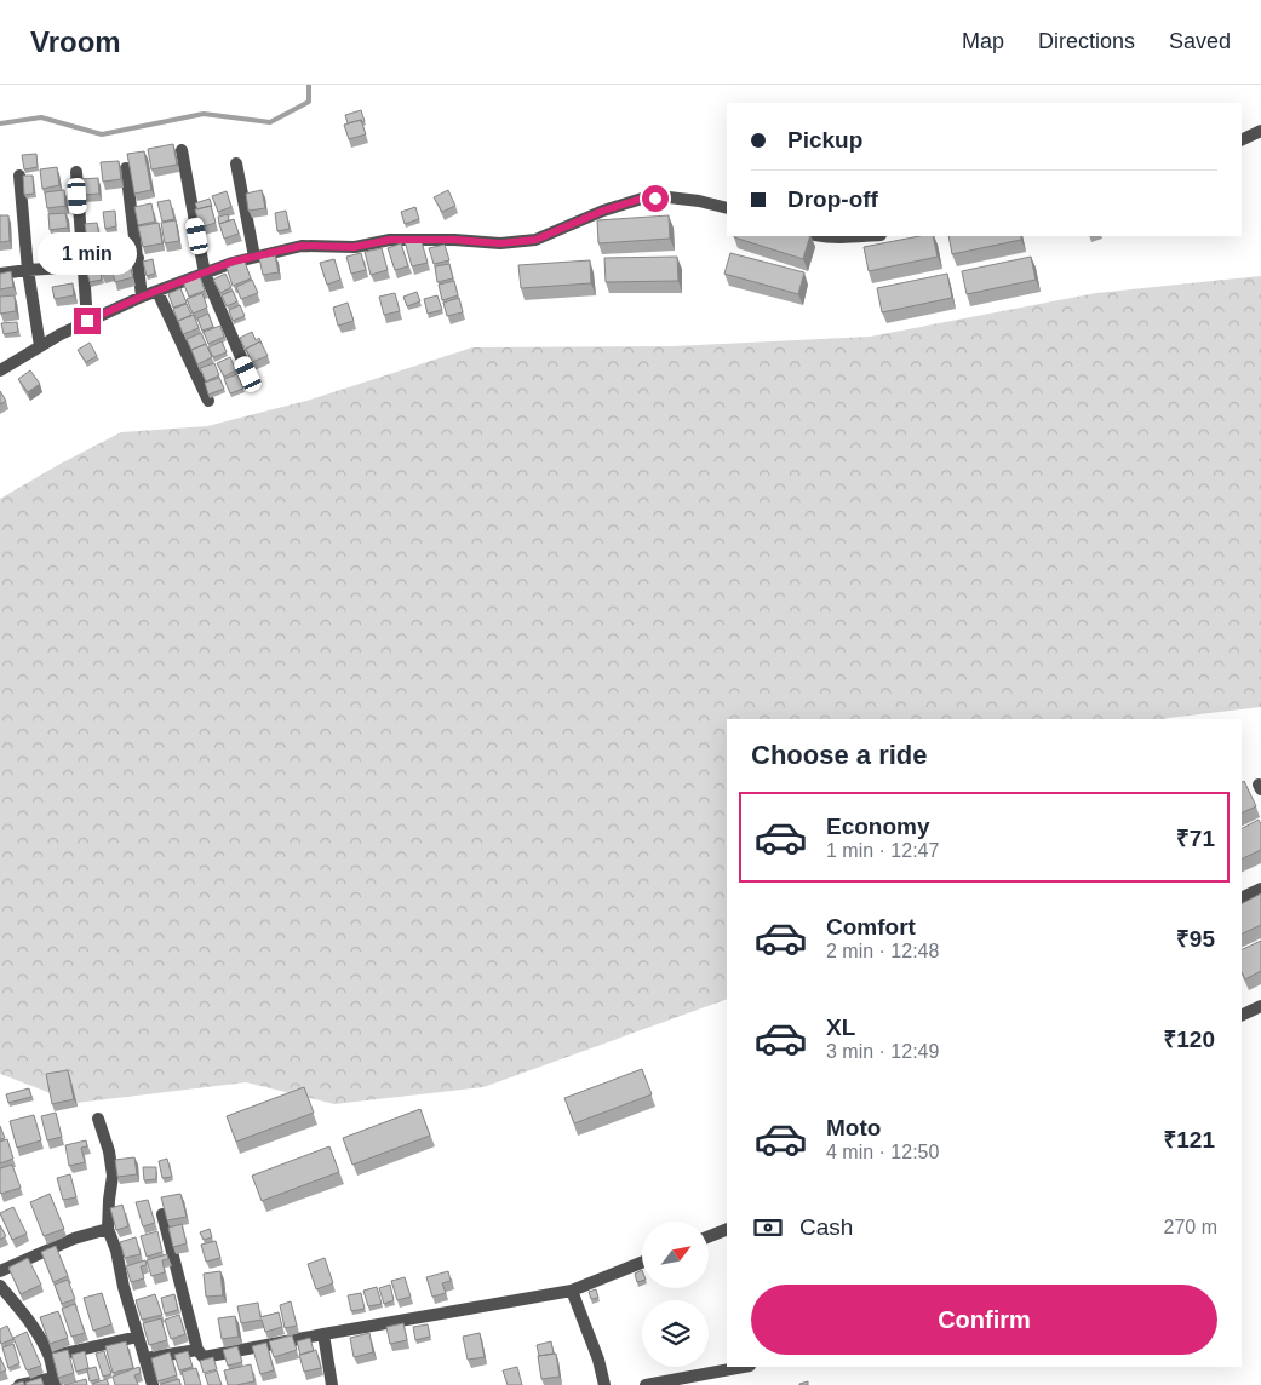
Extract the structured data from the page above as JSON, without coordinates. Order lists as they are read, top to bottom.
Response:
{
  "north": "top right",
  "page": {
    "header": "Vroom",
    "nav": ["Map", "Directions", "Saved"],
    "banner": ["Pickup", "Drop-off"],
    "bubble": "1 min",
    "heading": "Choose a ride",
    "list": [
      {
        "name": "Economy",
        "note": "1 min · 12:47",
        "value": "₹71"
      },
      {
        "name": "Comfort",
        "note": "2 min · 12:48",
        "value": "₹95"
      },
      {
        "name": "XL",
        "note": "3 min · 12:49",
        "value": "₹120"
      },
      {
        "name": "Moto",
        "note": "4 min · 12:50",
        "value": "₹121"
      }
    ],
    "pay": ["Cash", "270 m"],
    "buttons": "Confirm"
  }
}
